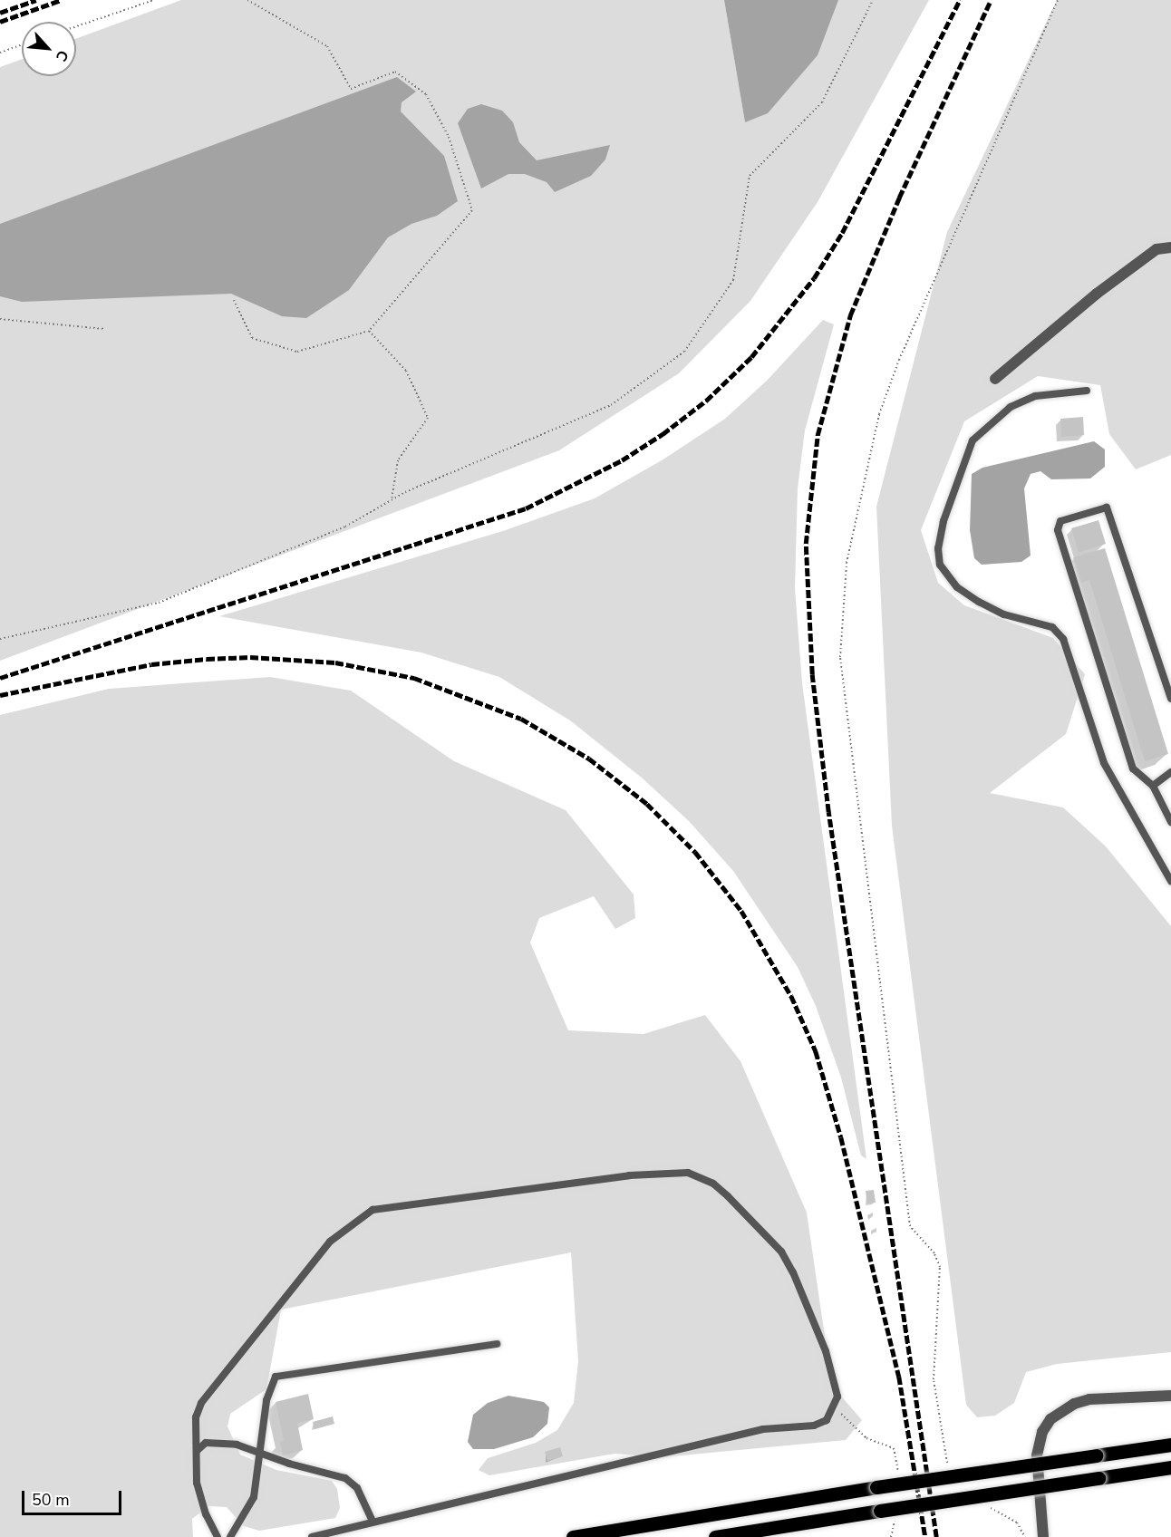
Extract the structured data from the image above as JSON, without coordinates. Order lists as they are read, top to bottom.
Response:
{
  "scale_bar": "50 m",
  "north": "bottom right"
}
